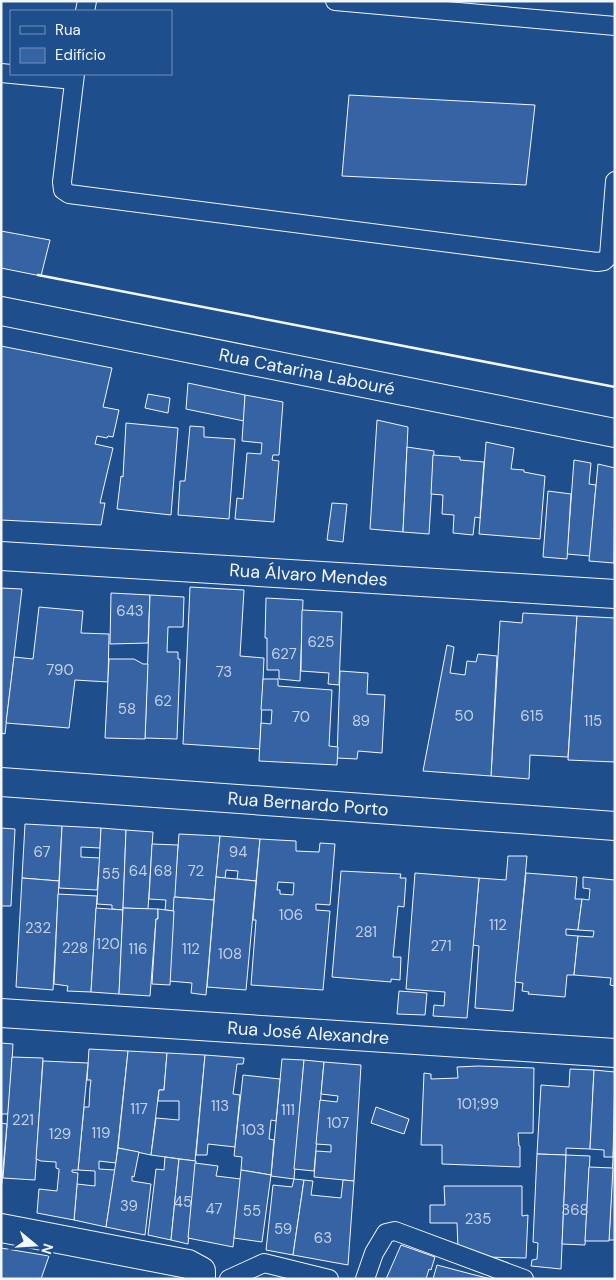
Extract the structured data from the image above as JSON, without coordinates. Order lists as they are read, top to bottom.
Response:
{
  "streets": {
    "street": [
      "Rua Catarina Labouré",
      "Rua Álvaro Mendes",
      "Rua Bernardo Porto",
      "Rua José Alexandre"
    ]
  },
  "house_numbers": [
    "643",
    "625",
    "627",
    "790",
    "73",
    "62",
    "58",
    "50",
    "615",
    "70",
    "89",
    "115",
    "67",
    "94",
    "64",
    "68",
    "72",
    "55",
    "106",
    "112",
    "232",
    "281",
    "120",
    "271",
    "228",
    "116",
    "112",
    "108",
    "101;99",
    "113",
    "117",
    "111",
    "221",
    "107",
    "103",
    "119",
    "129",
    "45",
    "39",
    "47",
    "368",
    "55",
    "235",
    "59",
    "63"
  ],
  "legend": ["Rua", "Edifício"],
  "north": "right"
}
